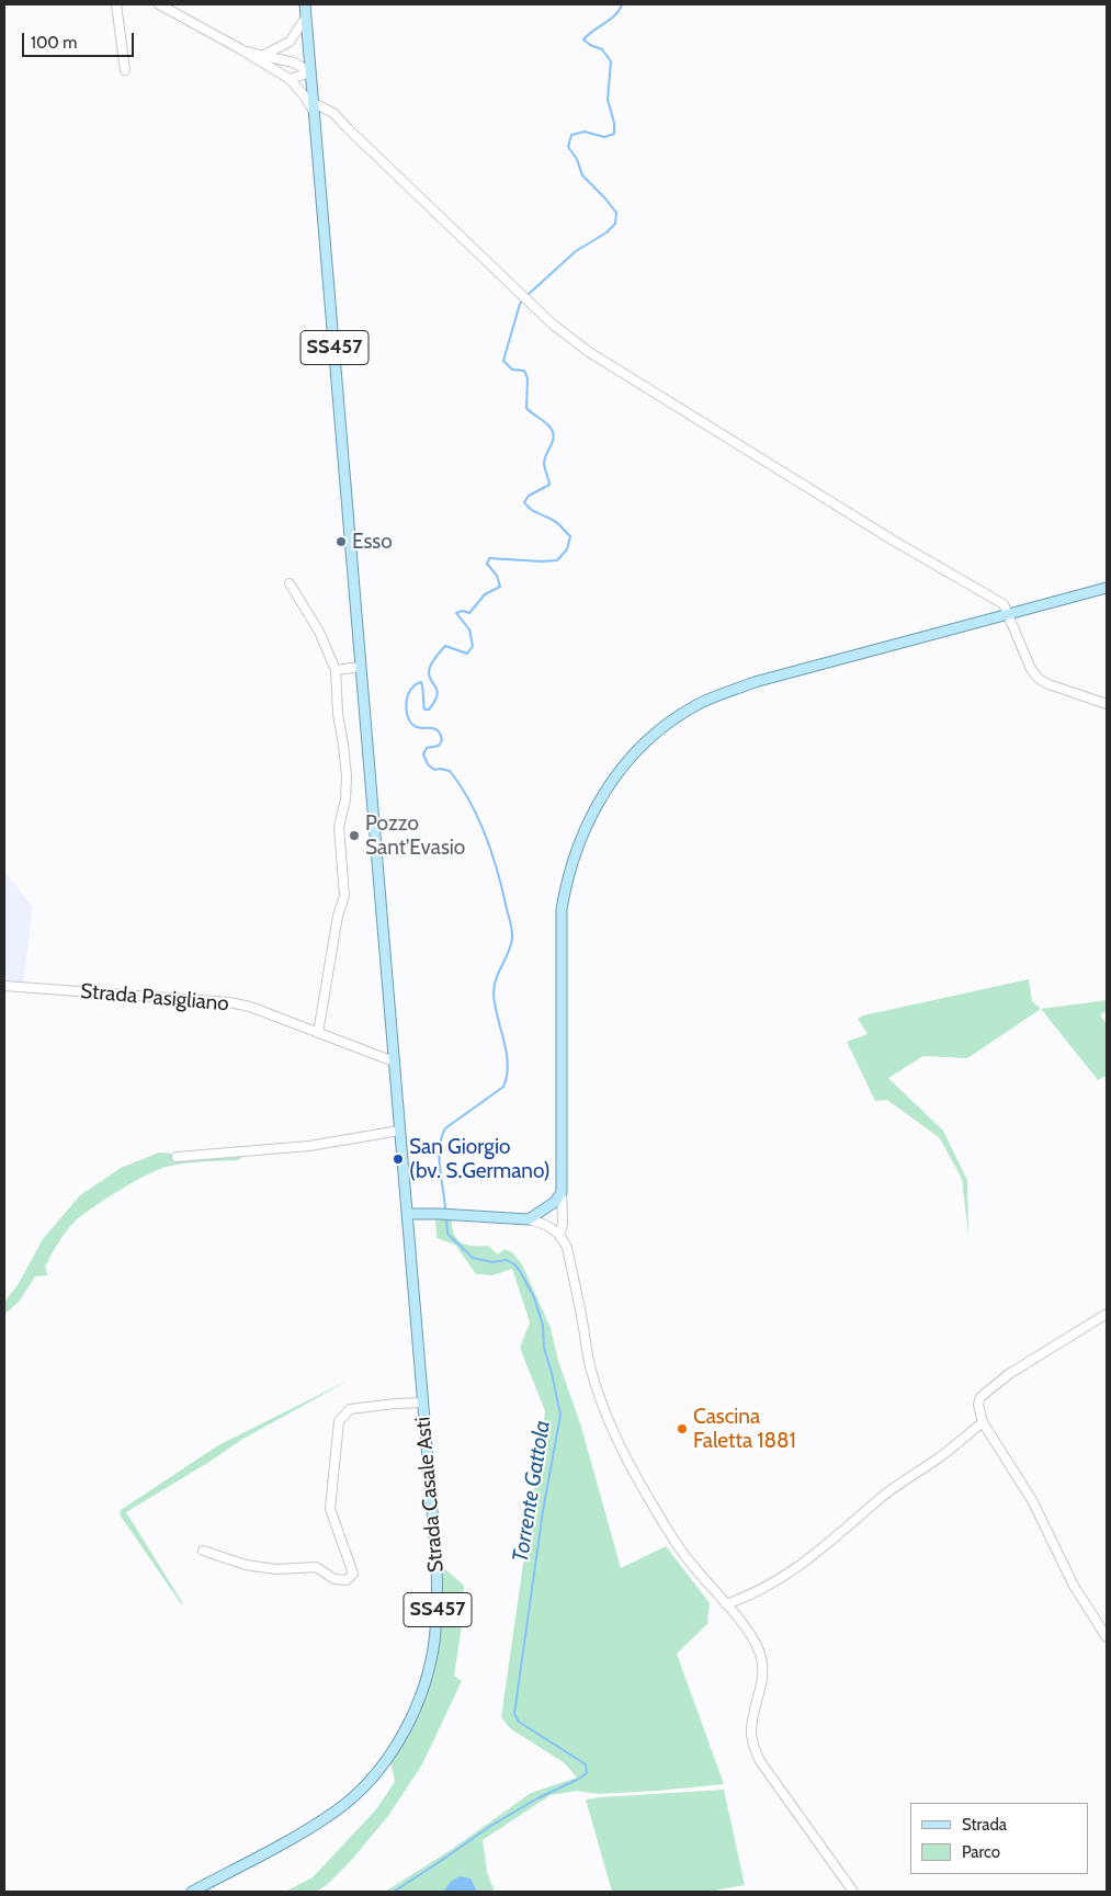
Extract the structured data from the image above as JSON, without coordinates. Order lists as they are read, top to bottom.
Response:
{
  "streets": {
    "main road": ["SS457", "Strada Casale Asti"],
    "street": ["Strada Pasigliano"]
  },
  "crossings": [
    ["SS457", "Strada Pasigliano"],
    ["SS457", "Strada Casale Asti"]
  ],
  "water": ["Torrente Gattola"],
  "places": [
    "Esso",
    "Pozzo Sant'Evasio",
    "San Giorgio (bv. S.Germano)",
    "Cascina Faletta 1881"
  ],
  "legend": ["Strada", "Parco"],
  "scale_bar": "100 m"
}
